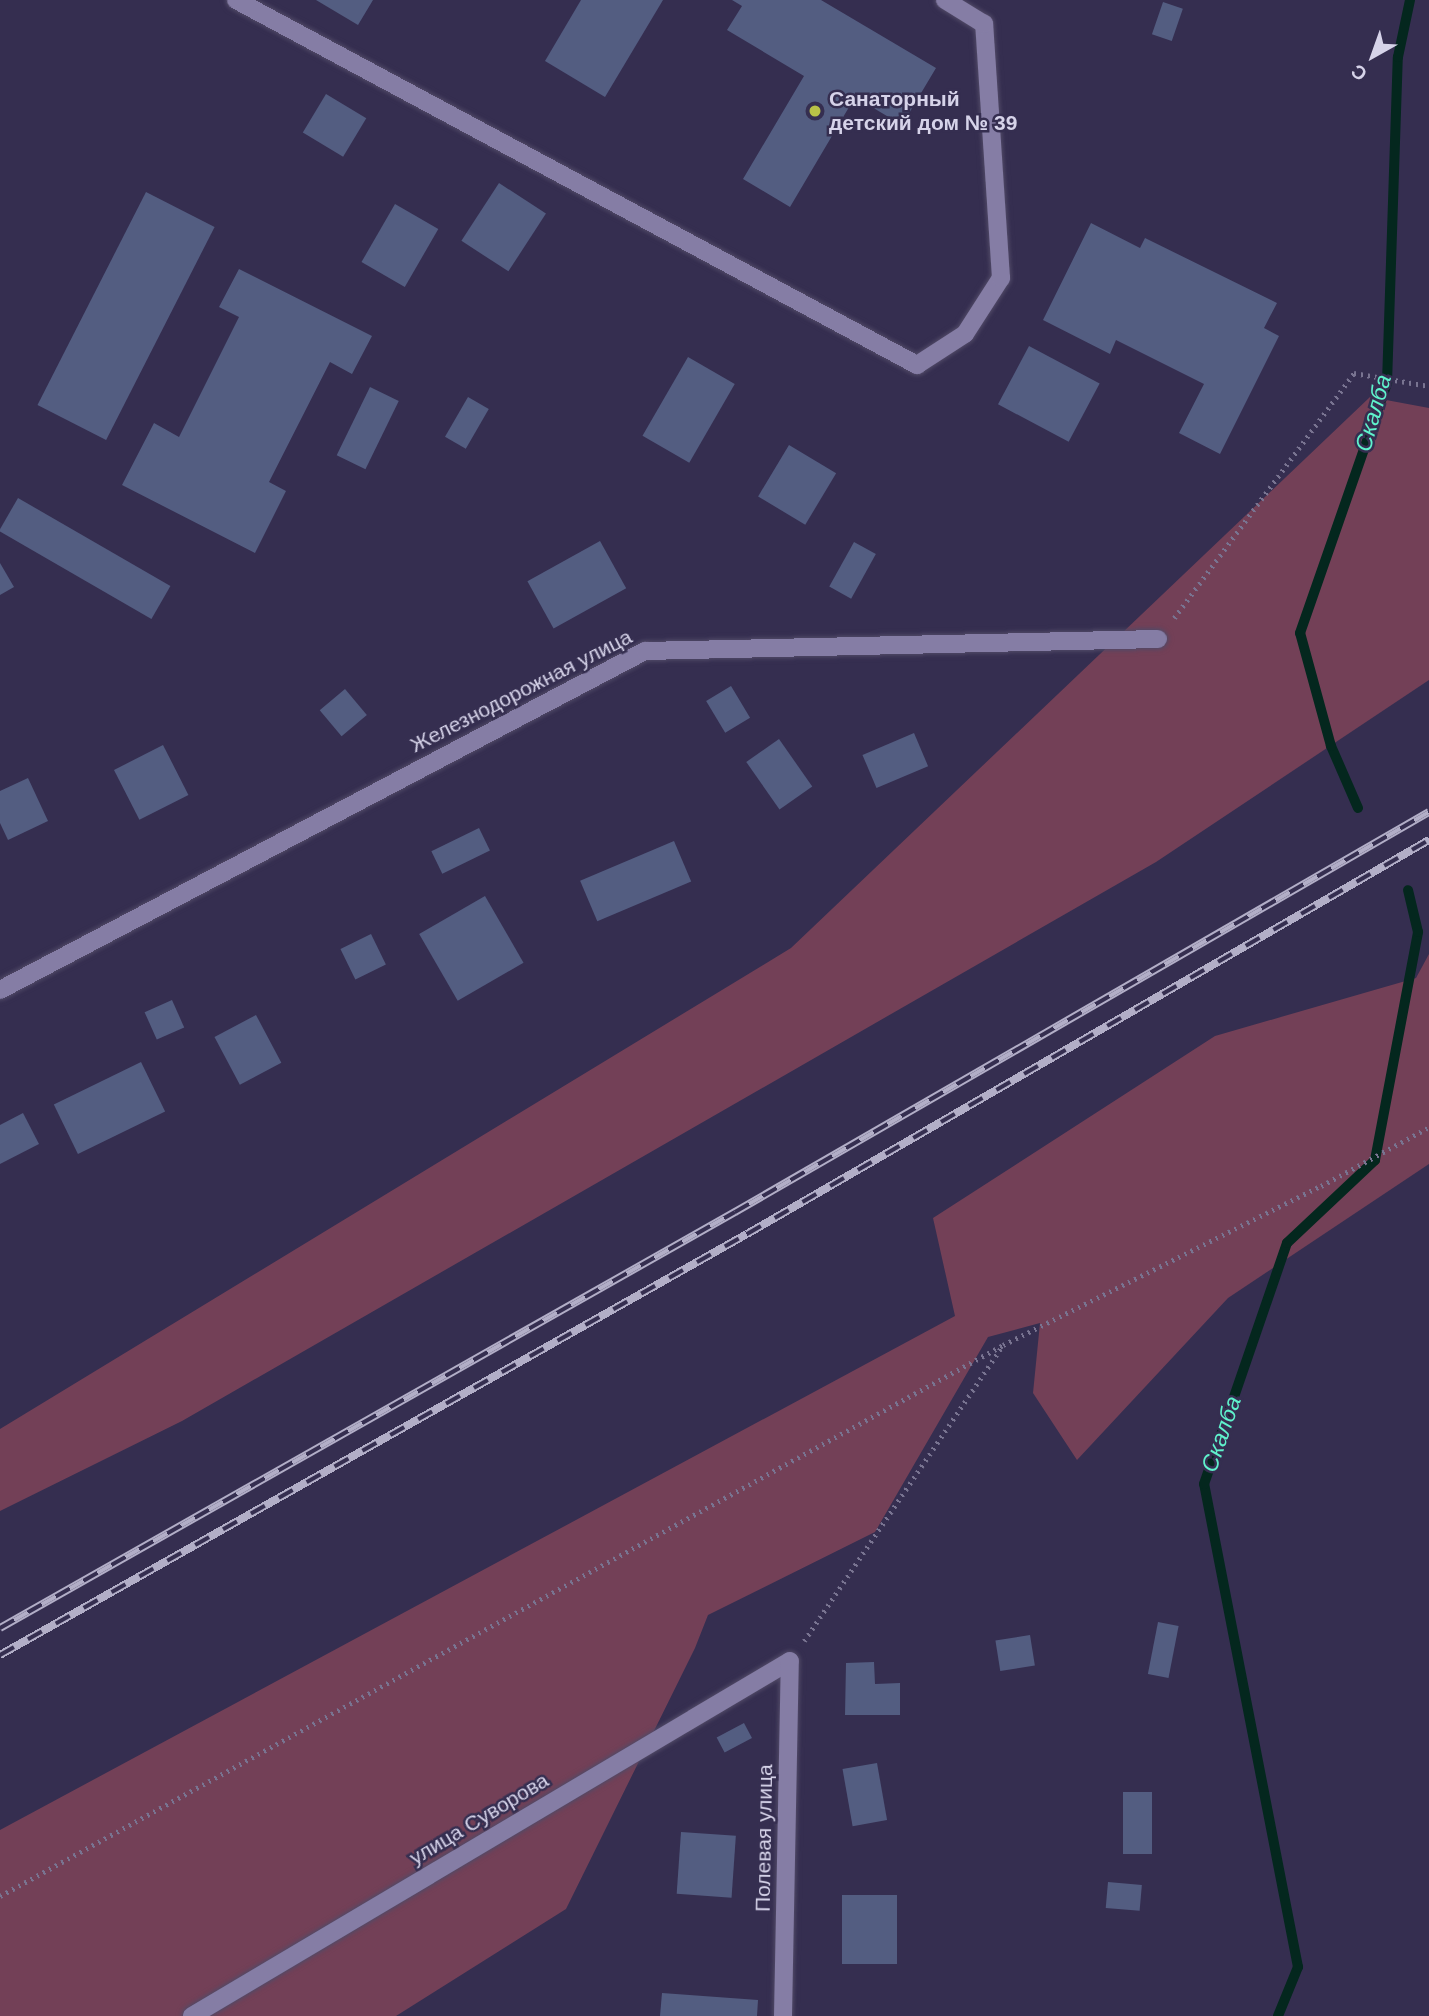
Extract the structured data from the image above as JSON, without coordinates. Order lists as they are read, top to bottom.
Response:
{
  "streets": {
    "street": ["Железнодорожная улица", "улица Суворова", "Полевая улица"]
  },
  "crossings": [
    ["улица Суворова", "Полевая улица"]
  ],
  "water": ["Скалба"],
  "places": ["Санаторный детский дом № 39"],
  "north": "bottom left"
}
